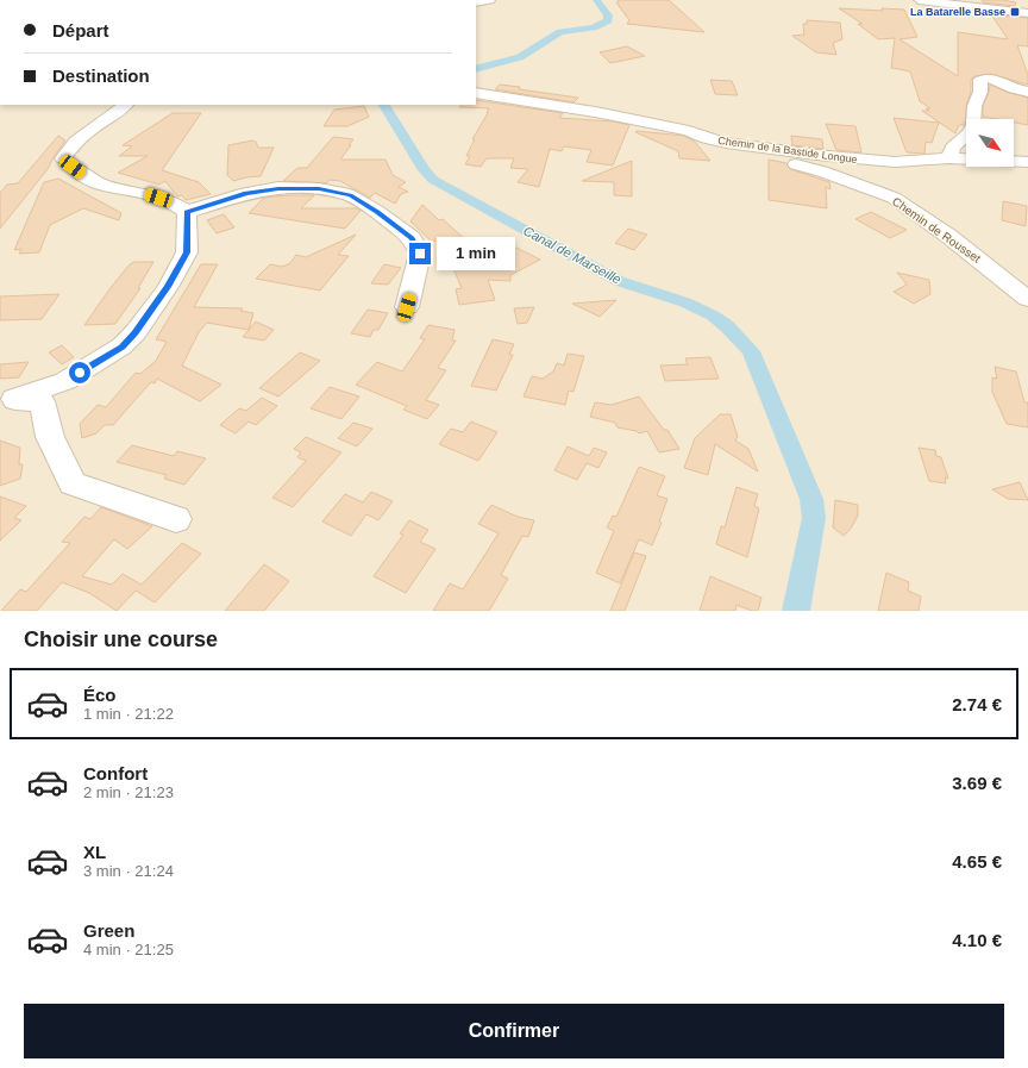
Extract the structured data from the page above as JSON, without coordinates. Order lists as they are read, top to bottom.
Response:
{
  "streets": {
    "street": ["Chemin de la Bastide Longue", "Chemin de Rousset"]
  },
  "crossings": [
    ["Chemin de la Bastide Longue", "Chemin de Rousset"]
  ],
  "water": ["Canal de Marseille"],
  "places": {
    "transit": ["La Batarelle Basse"]
  },
  "north": "bottom right",
  "page": {
    "banner": ["Départ", "Destination"],
    "bubble": "1 min",
    "heading": "Choisir une course",
    "list": [
      {
        "name": "Éco",
        "note": "1 min · 21:22",
        "value": "2.74 €"
      },
      {
        "name": "Confort",
        "note": "2 min · 21:23",
        "value": "3.69 €"
      },
      {
        "name": "XL",
        "note": "3 min · 21:24",
        "value": "4.65 €"
      },
      {
        "name": "Green",
        "note": "4 min · 21:25",
        "value": "4.10 €"
      }
    ],
    "buttons": "Confirmer"
  }
}
